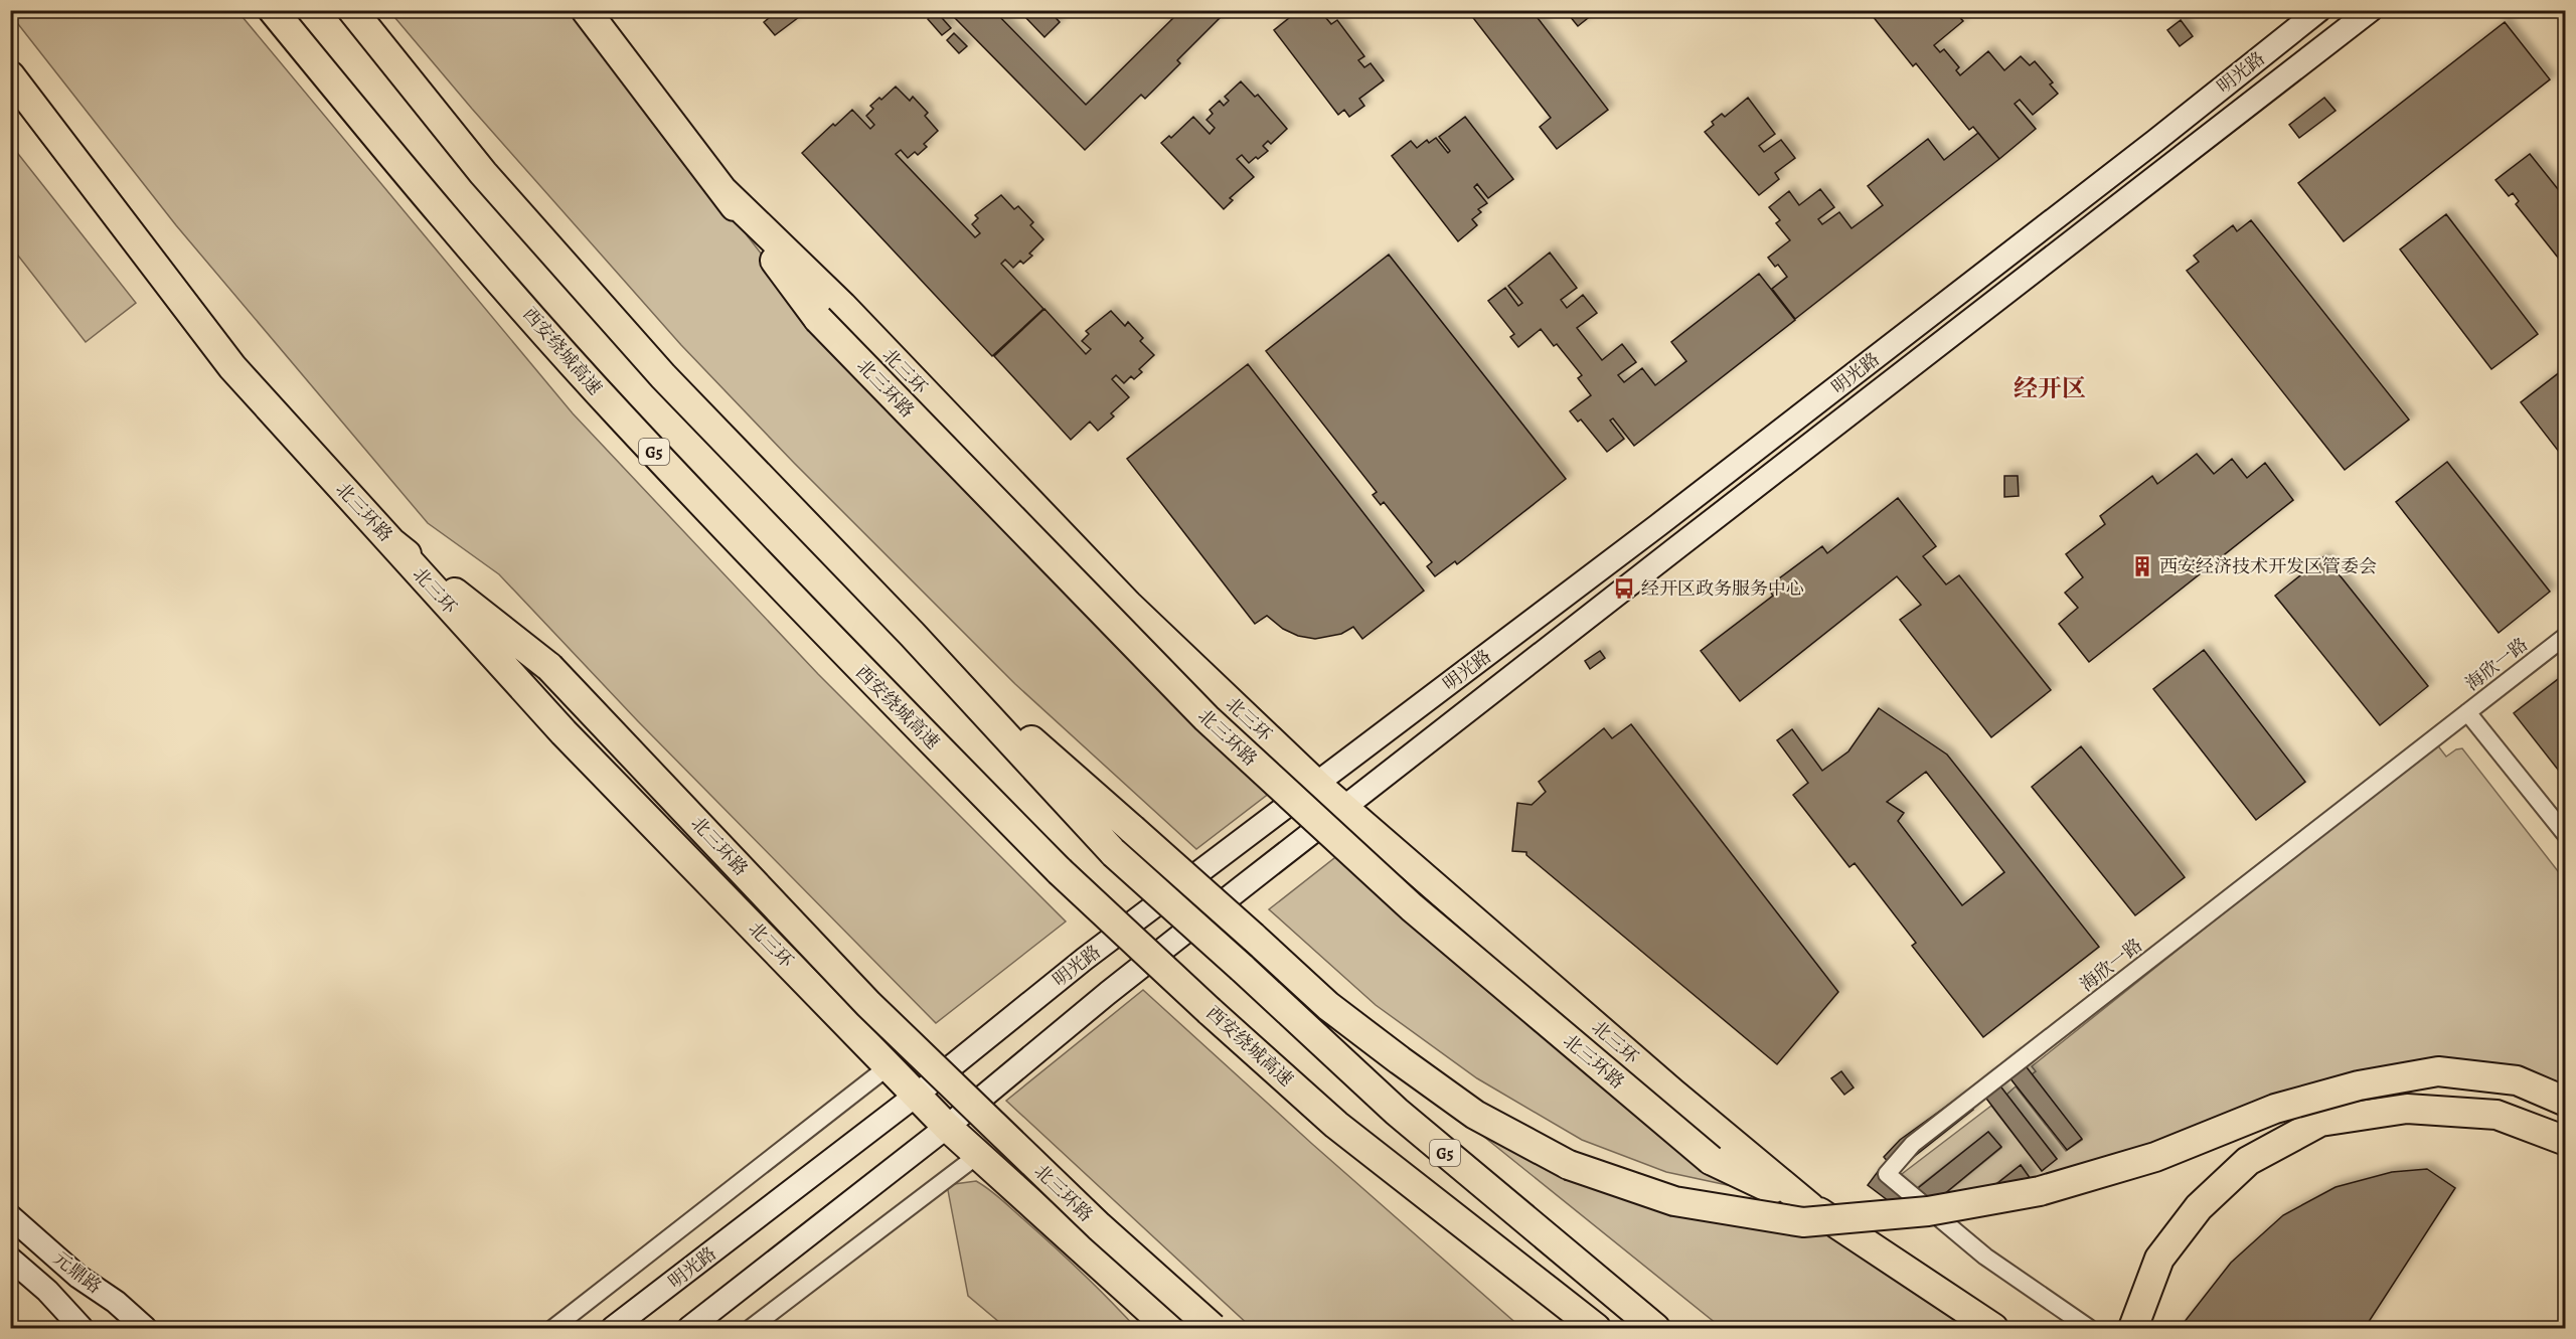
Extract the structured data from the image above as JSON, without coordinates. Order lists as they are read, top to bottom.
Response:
{
  "streets": {
    "highway": [
      "西安绕城高速",
      "北三环",
      "北三环路",
      "G5"
    ],
    "main road": ["明光路", "元鼎路"],
    "street": ["海欣一路"]
  },
  "crossings": [
    ["明光路", "北三环"],
    ["北三环", "北三环路"]
  ],
  "districts": ["经开区"],
  "places": {
    "building": ["西安经济技术开发区管委会"],
    "bus stop": ["经开区政务服务中心"]
  }
}
